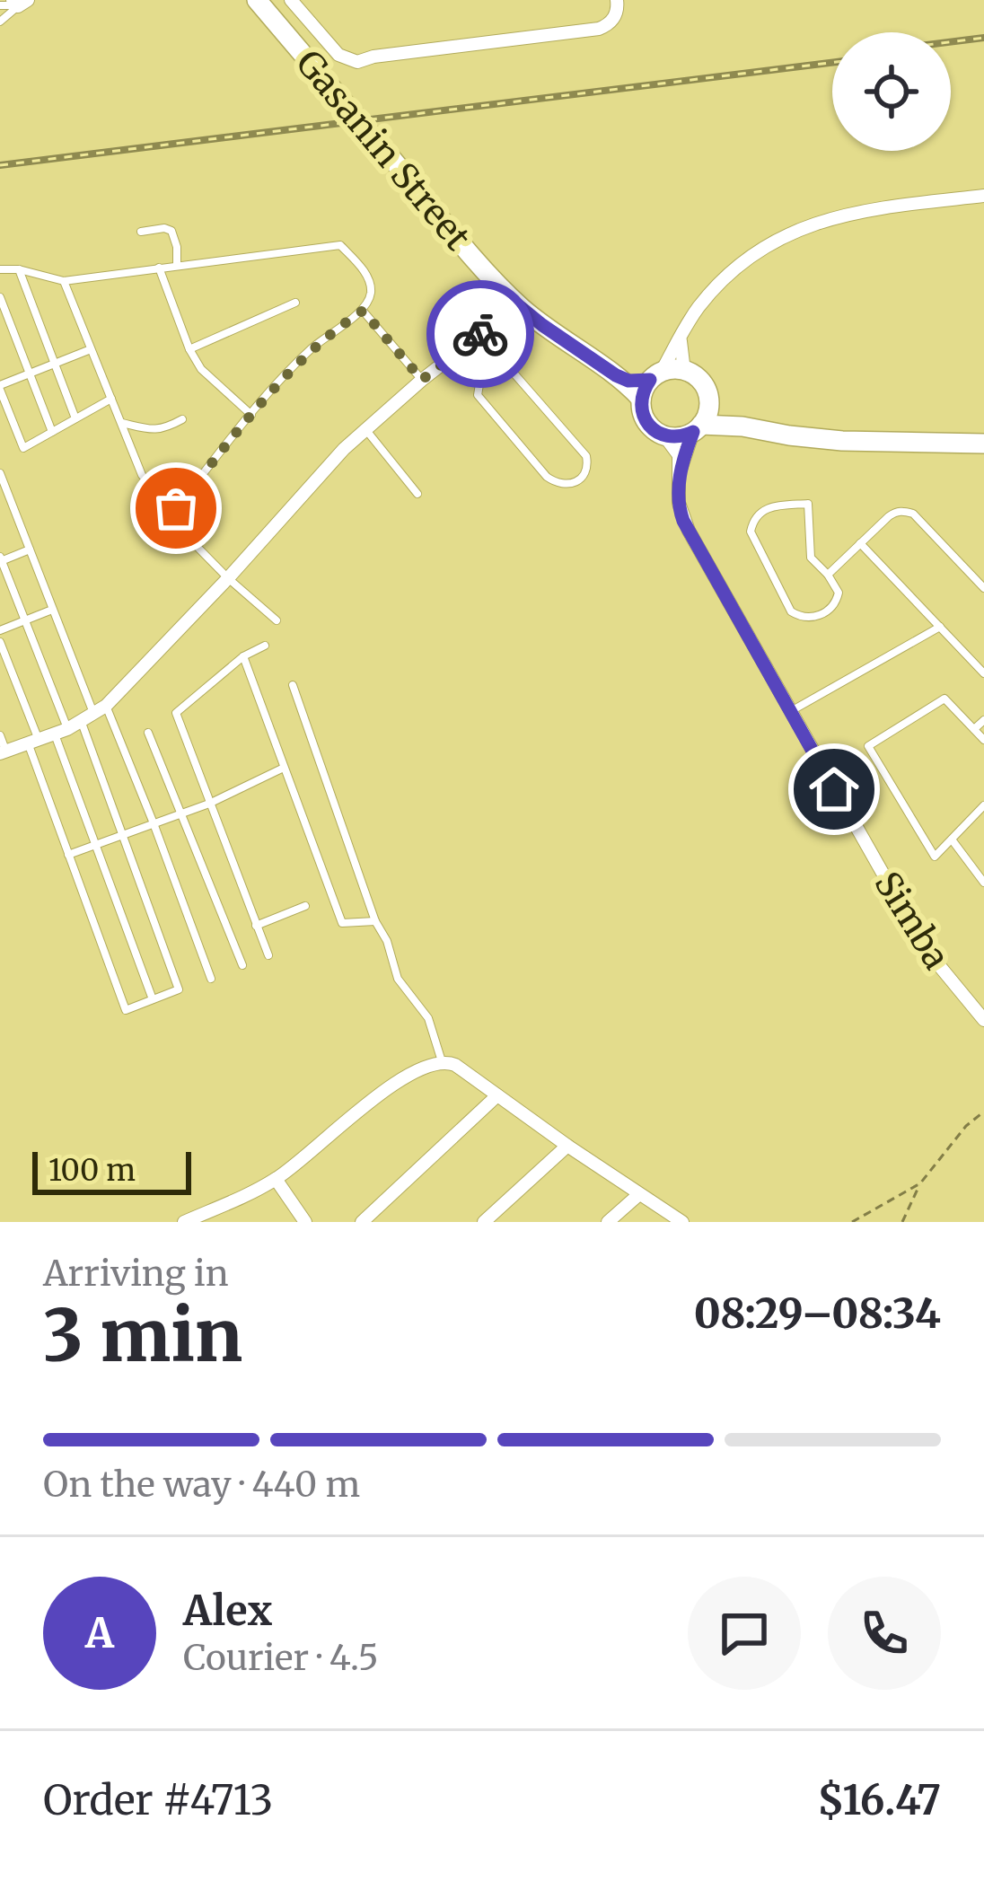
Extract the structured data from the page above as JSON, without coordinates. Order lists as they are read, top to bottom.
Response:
{
  "streets": {
    "street": ["Gasanin Street", "Simba"]
  },
  "scale_bar": "100 m",
  "page": {
    "scale": "100 m",
    "heading": ["3 min", "Arriving in", "08:29–08:34"],
    "panel": [
      "Alex",
      "Courier · 4.5",
      "Order #4713",
      "$16.47"
    ],
    "bar": "On the way · 440 m",
    "round": "A"
  }
}
